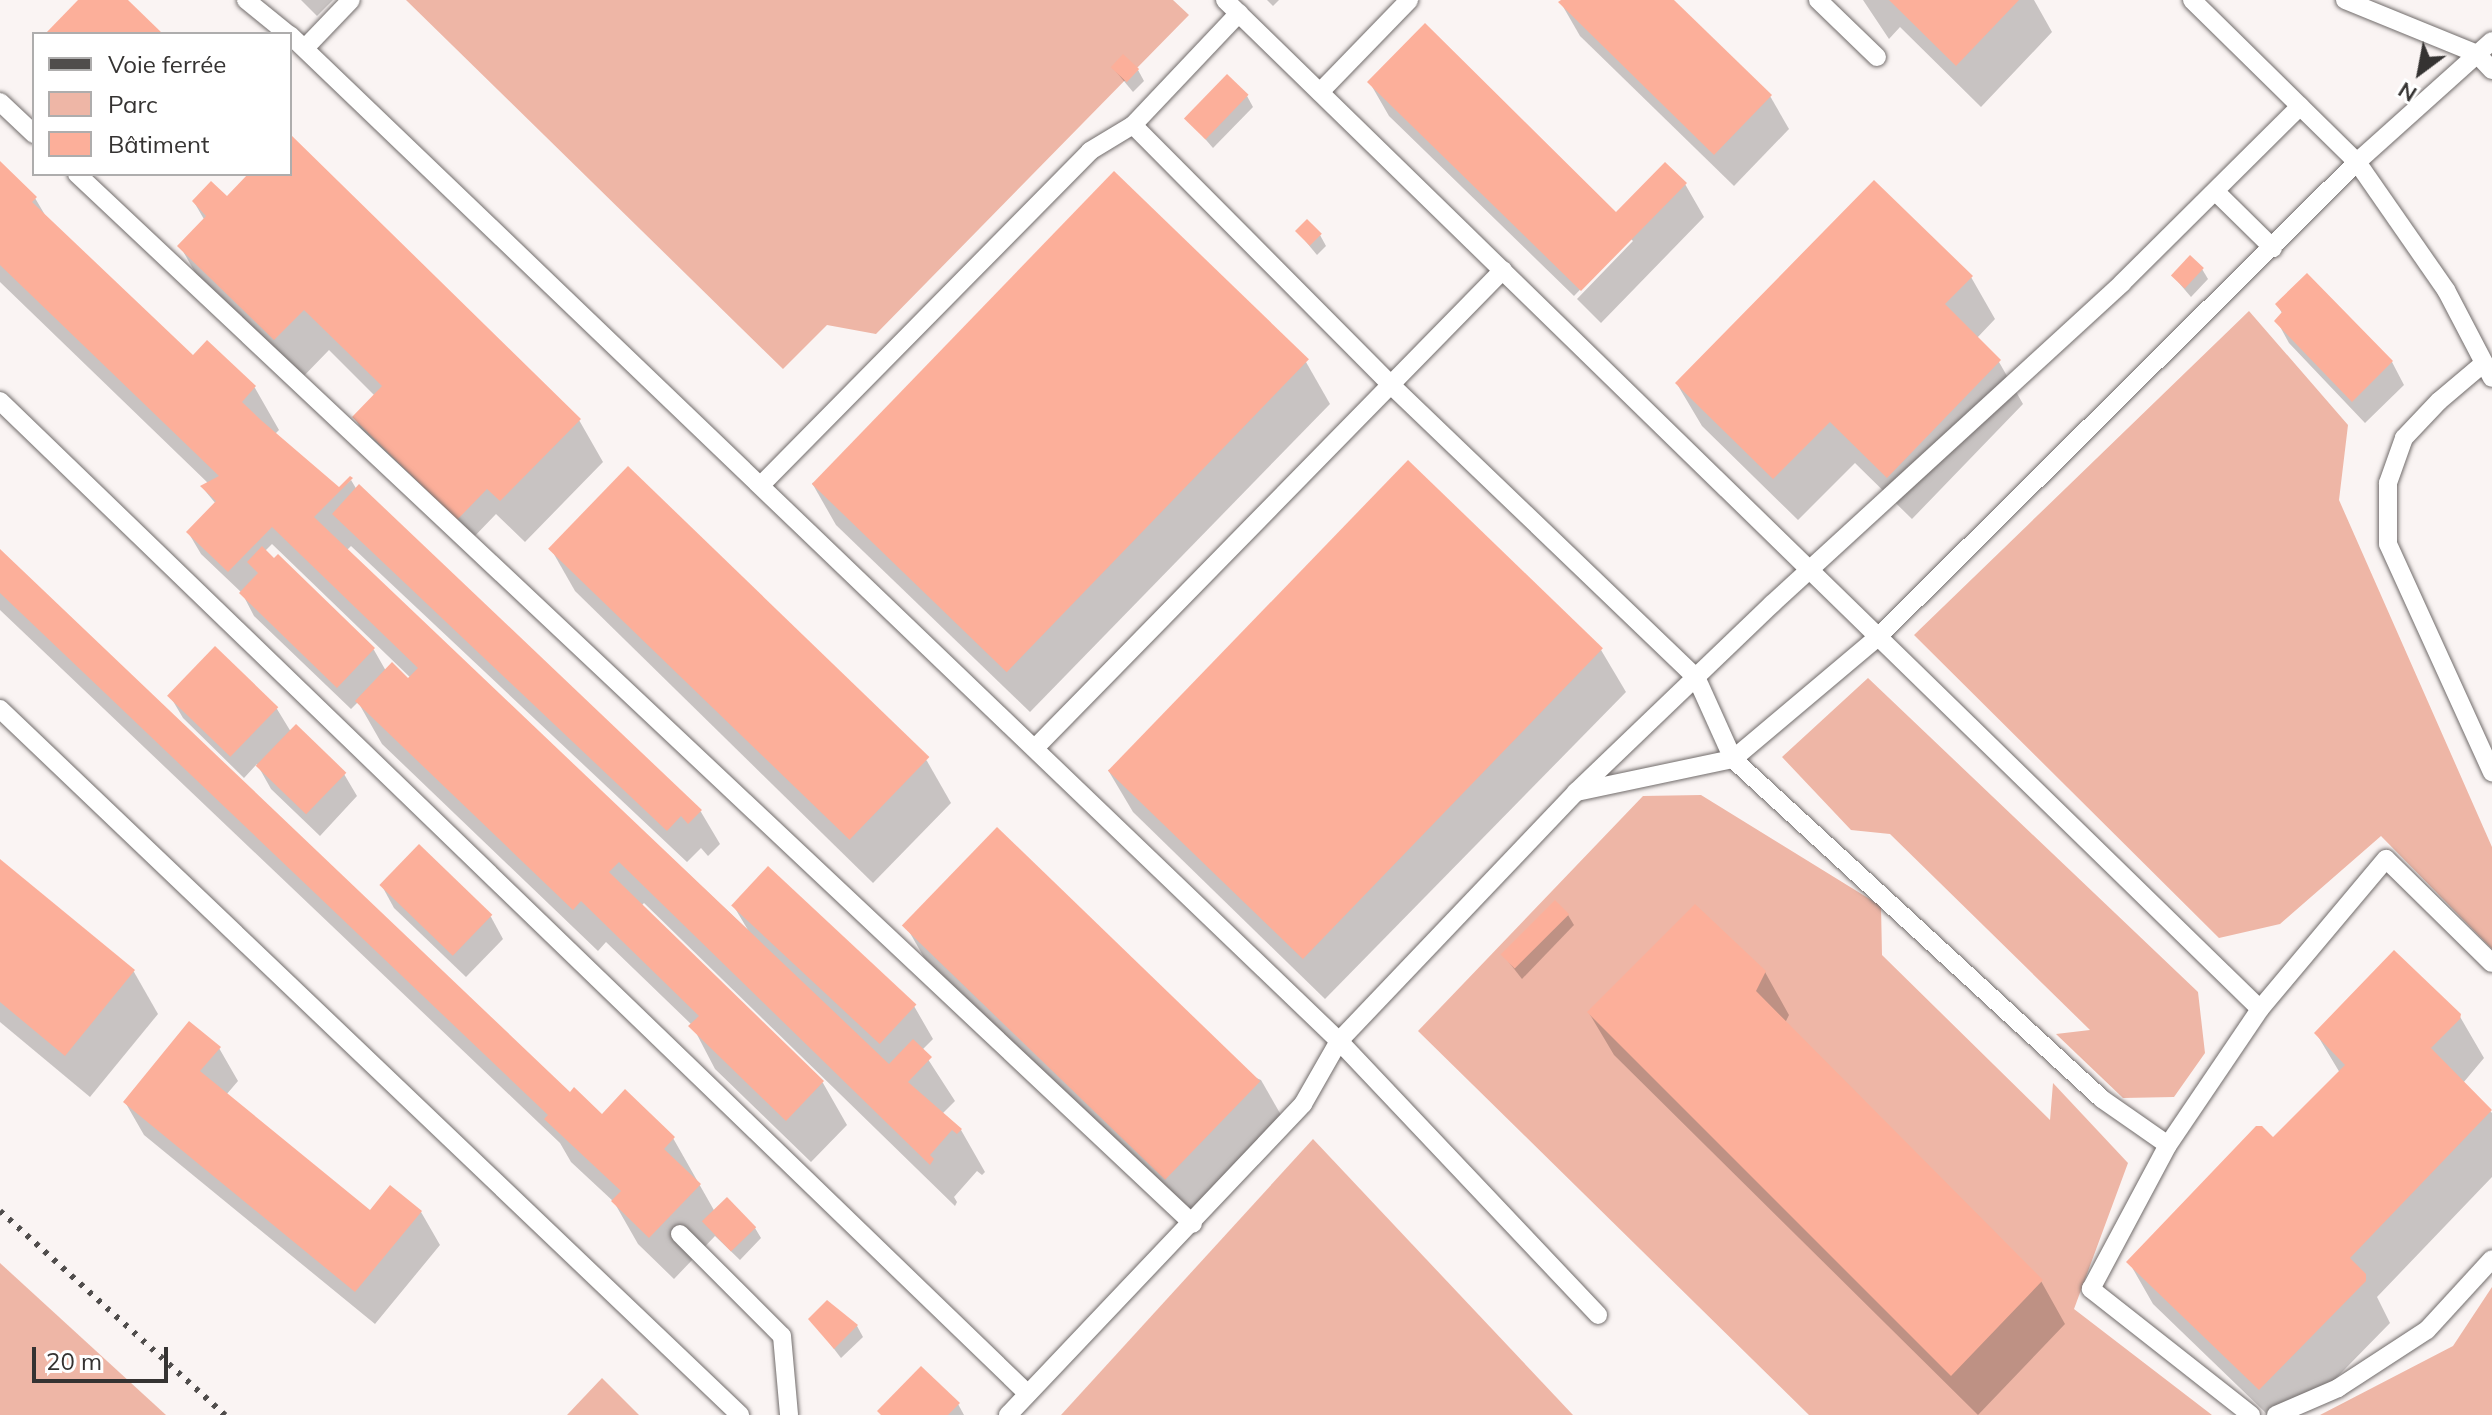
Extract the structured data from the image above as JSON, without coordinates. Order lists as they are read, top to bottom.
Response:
{
  "legend": ["Voie ferrée", "Parc", "Bâtiment"],
  "scale_bar": "20 m",
  "north": "bottom left"
}
